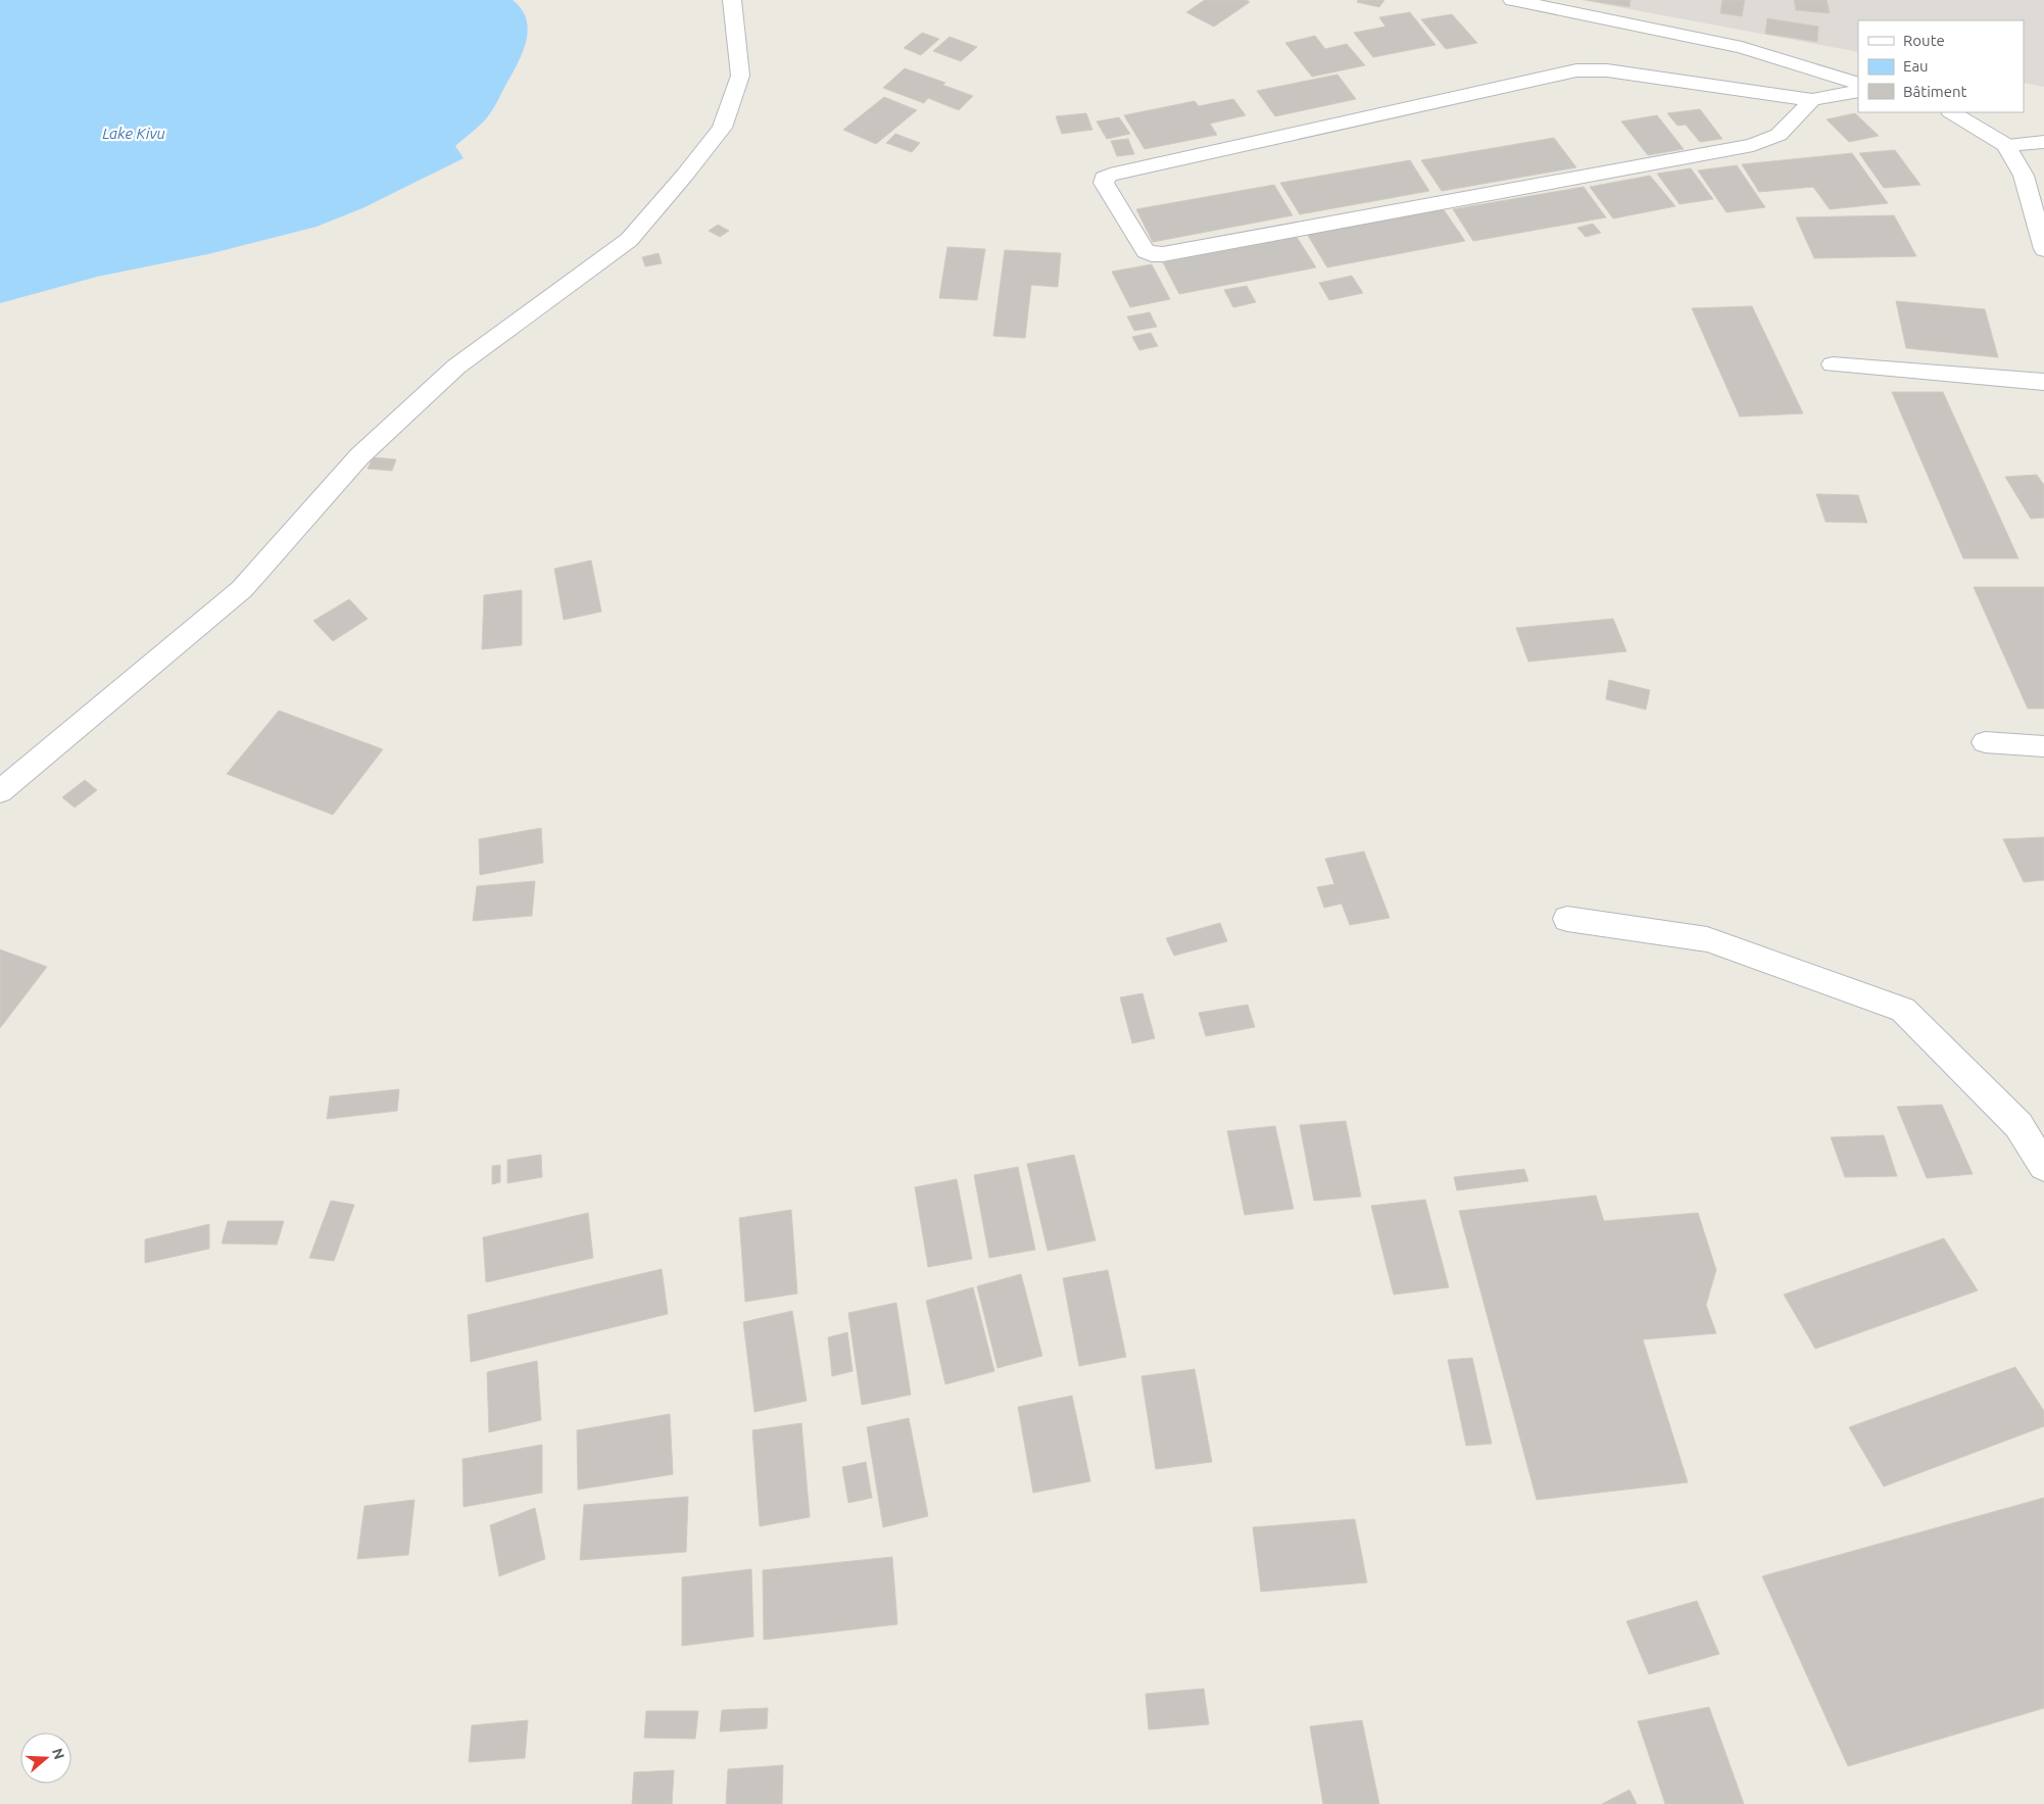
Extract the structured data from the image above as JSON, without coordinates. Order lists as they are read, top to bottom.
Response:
{
  "water": ["Lake Kivu"],
  "legend": ["Route", "Eau", "Bâtiment"],
  "north": "right"
}
